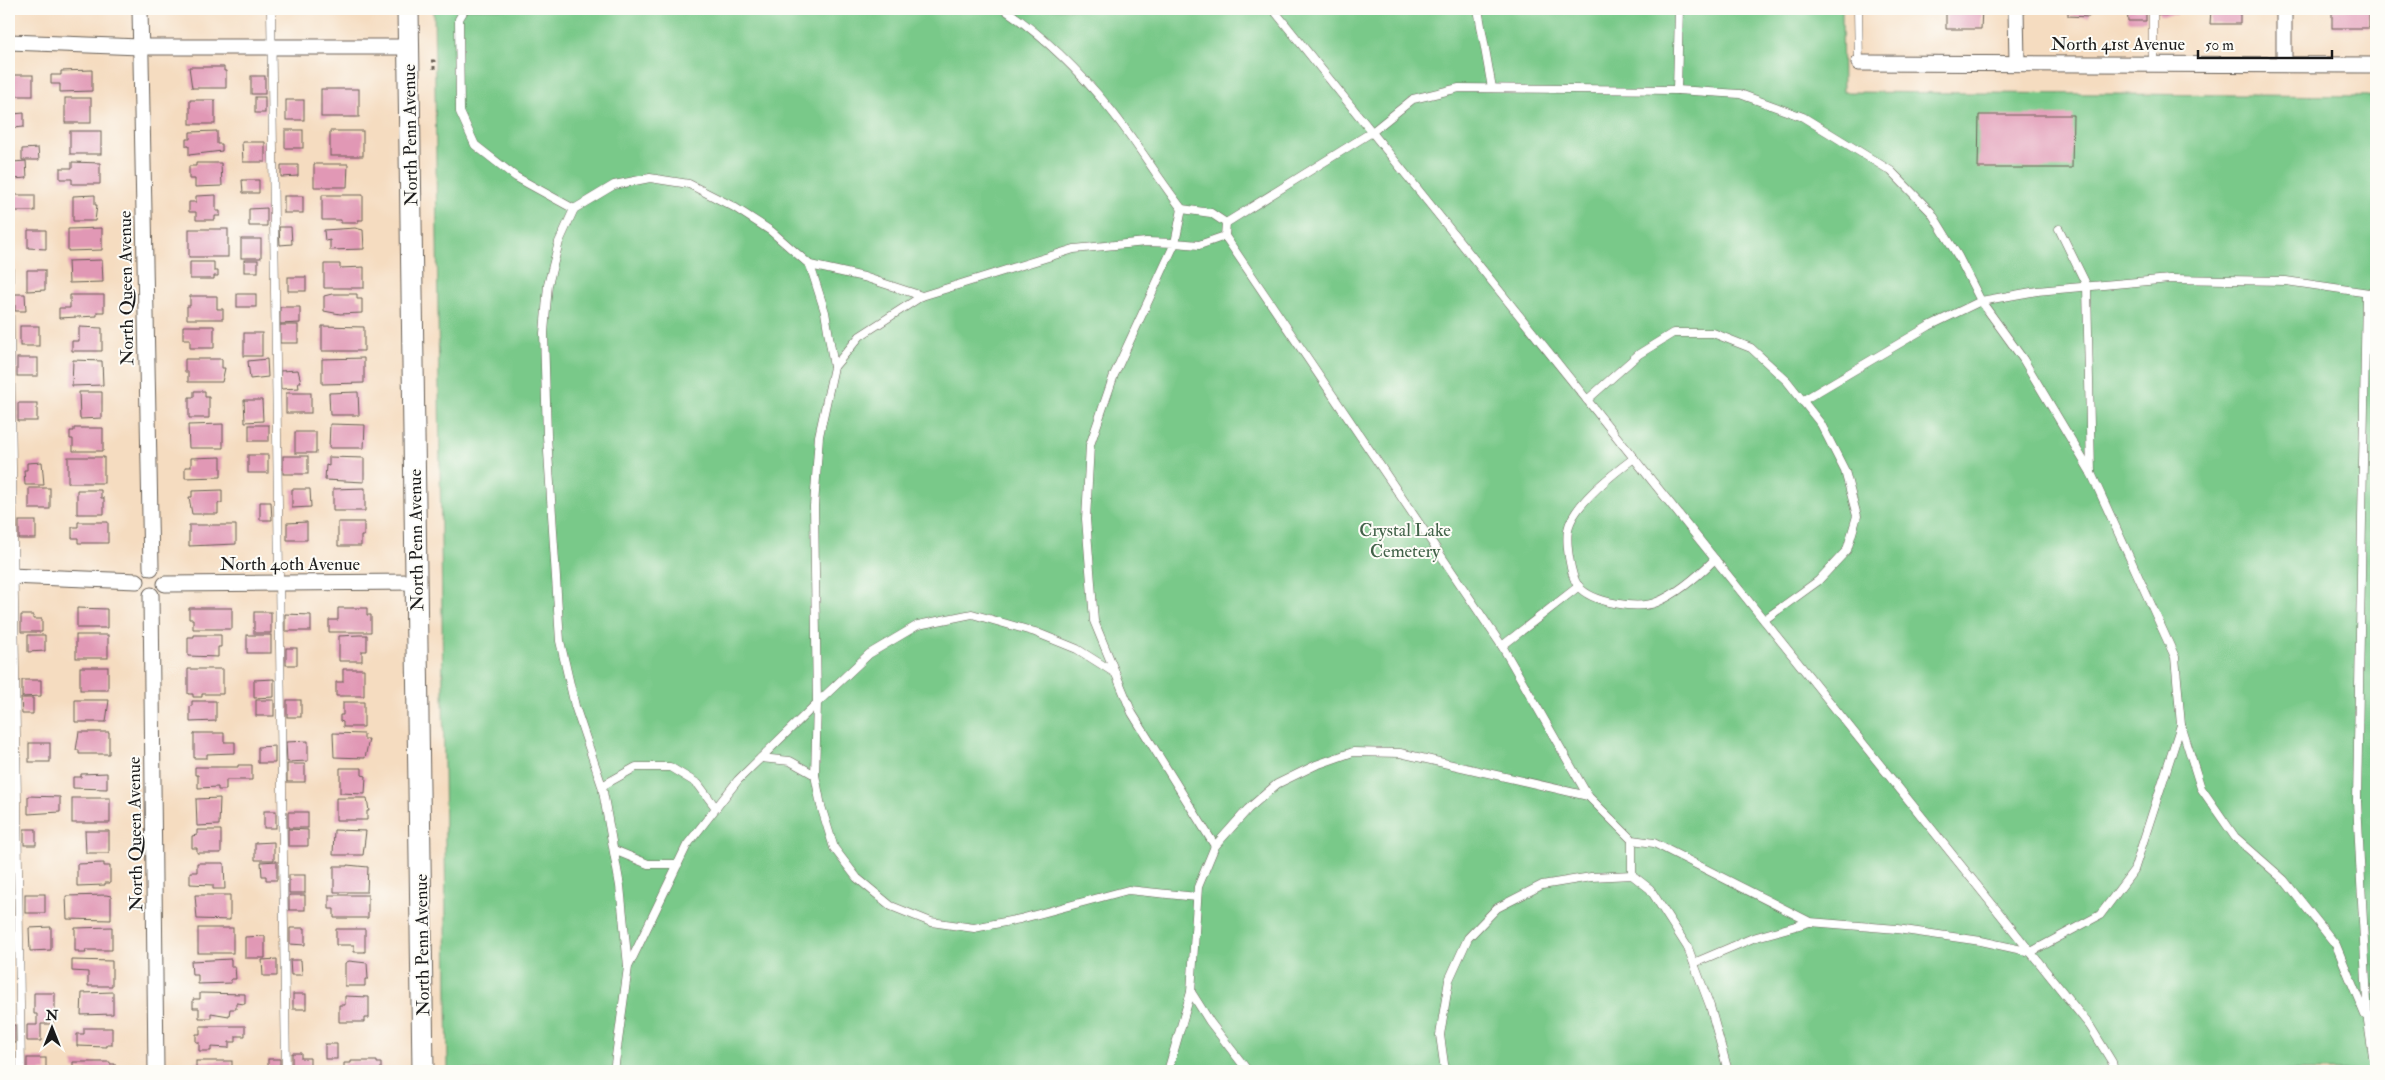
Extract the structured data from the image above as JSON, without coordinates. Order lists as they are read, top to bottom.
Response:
{
  "streets": {
    "main road": ["North Penn Avenue"],
    "street": ["North 41st Avenue", "North Queen Avenue", "North 40th Avenue"]
  },
  "crossings": [
    ["North Penn Avenue", "North 40th Avenue"],
    ["North Queen Avenue", "North 40th Avenue"]
  ],
  "parks": ["Crystal Lake Cemetery"],
  "scale_bar": "50 m",
  "north": "top"
}
